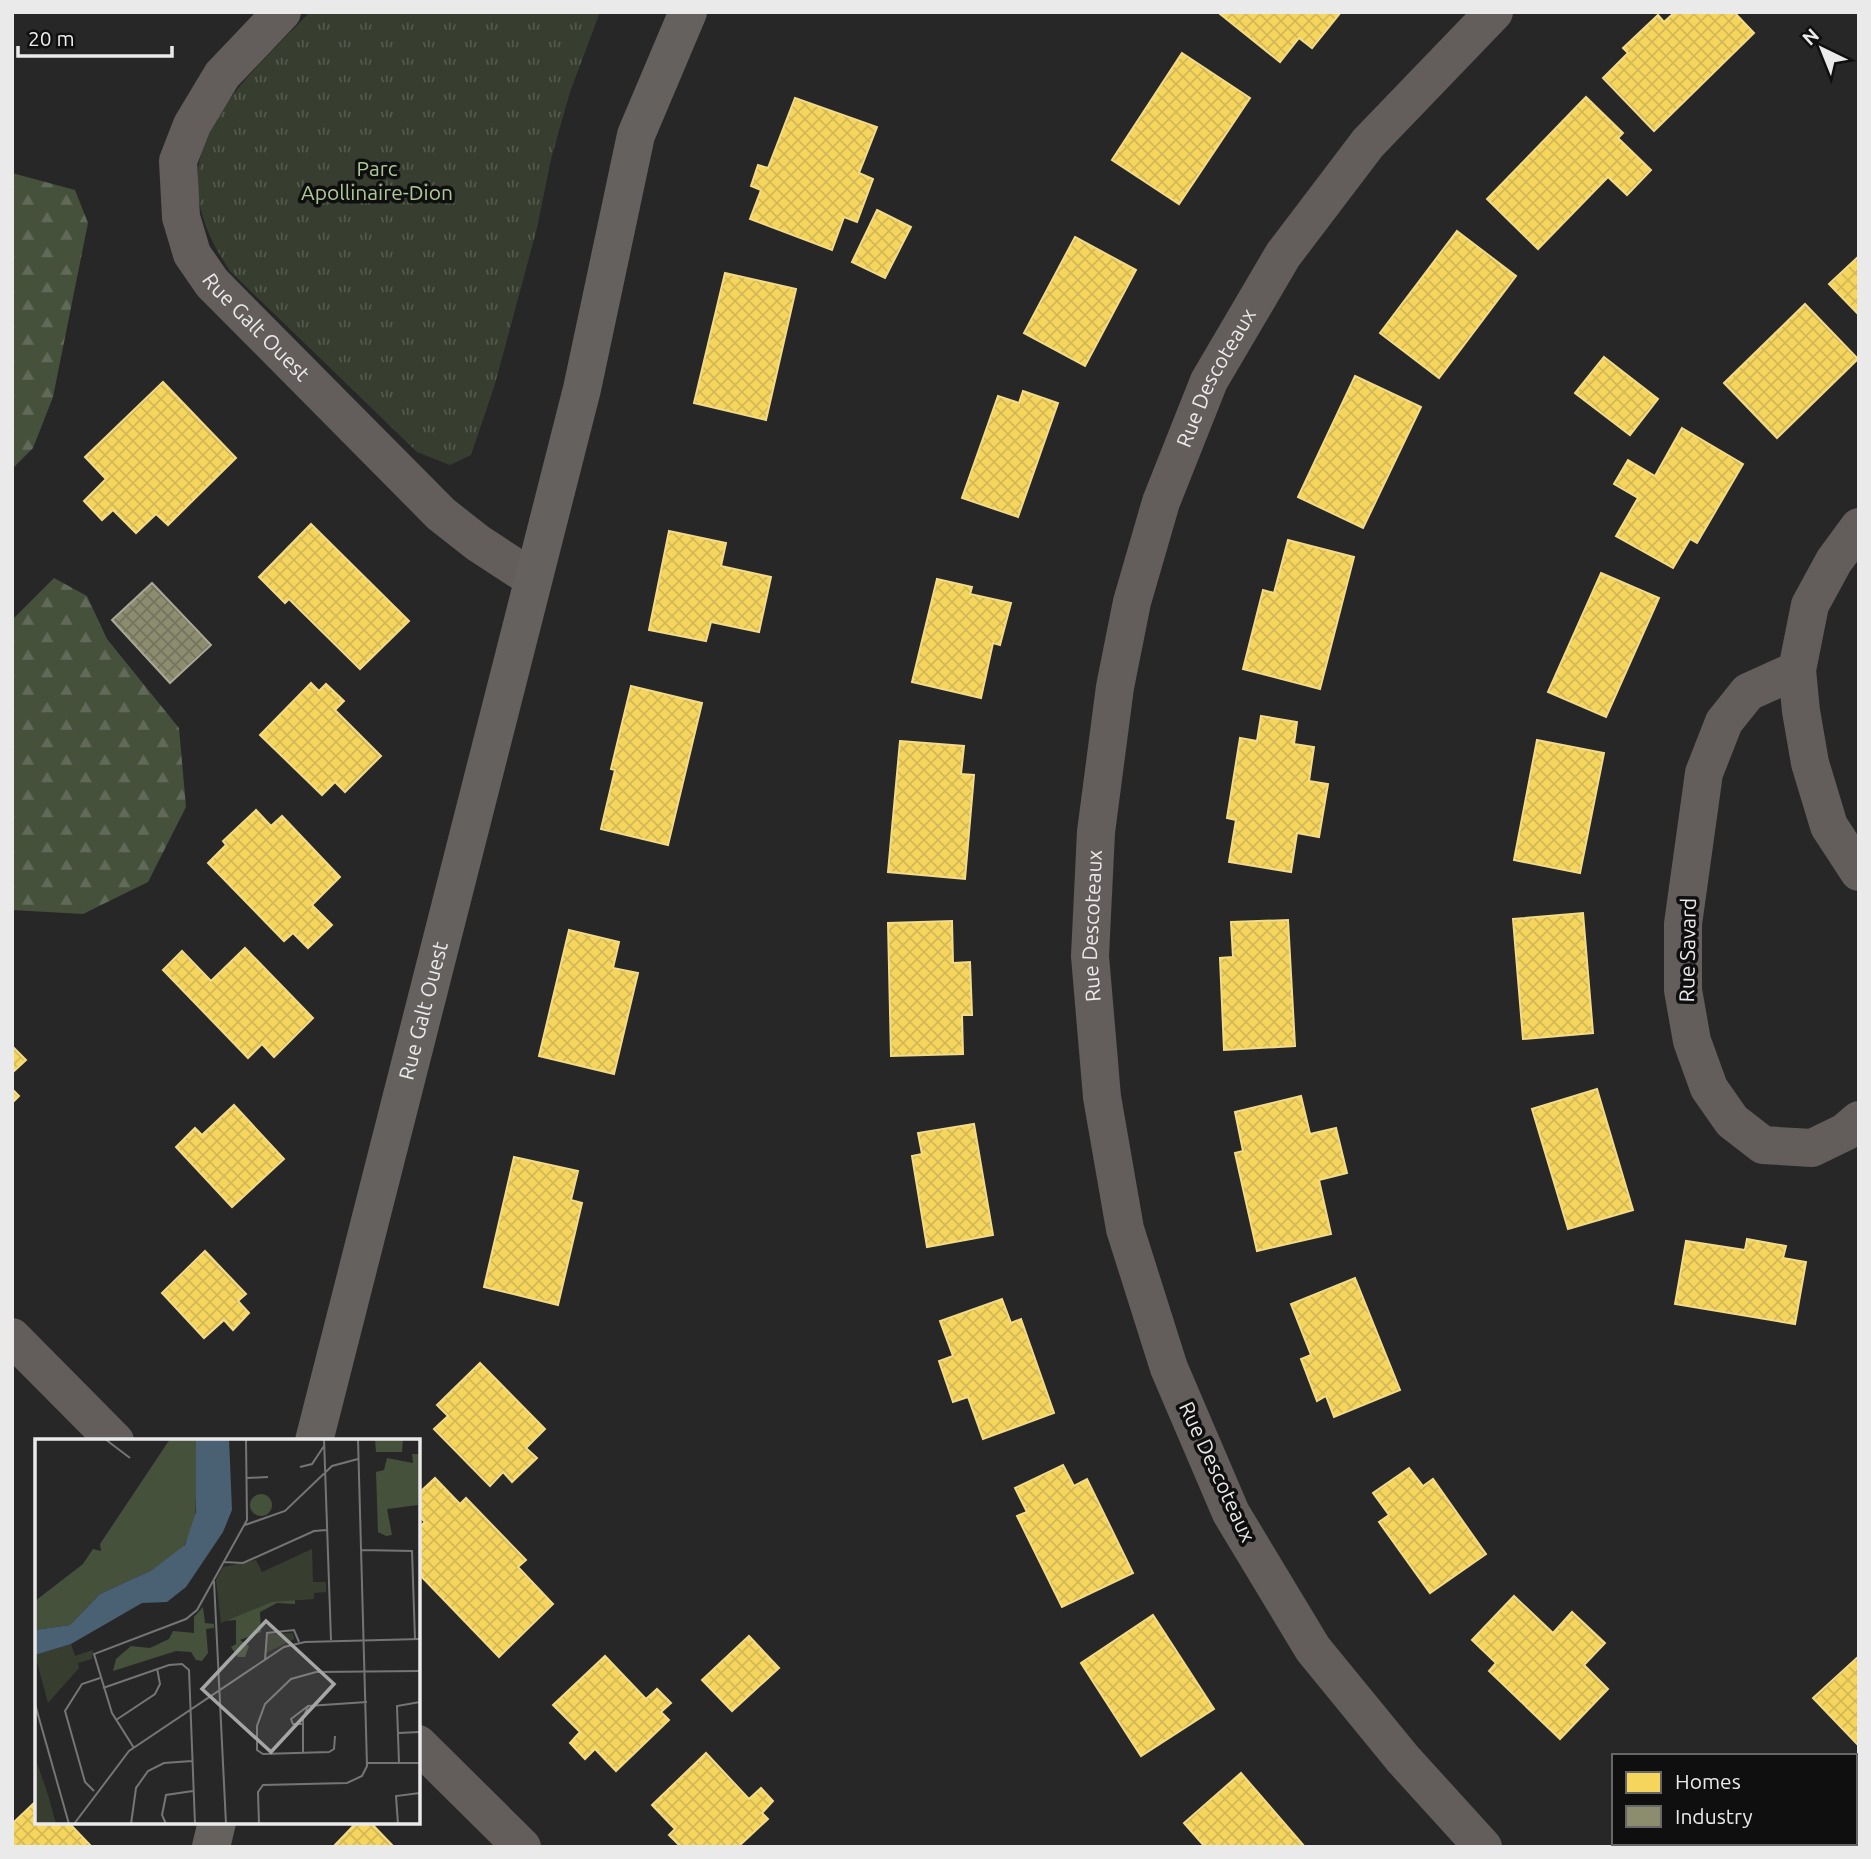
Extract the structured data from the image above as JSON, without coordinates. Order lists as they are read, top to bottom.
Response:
{
  "streets": {
    "street": ["Rue Galt Ouest", "Rue Descoteaux", "Rue Savard"]
  },
  "parks": ["Parc Apollinaire-Dion"],
  "legend": ["Homes", "Industry"],
  "scale_bar": "20 m",
  "north": "top left"
}
